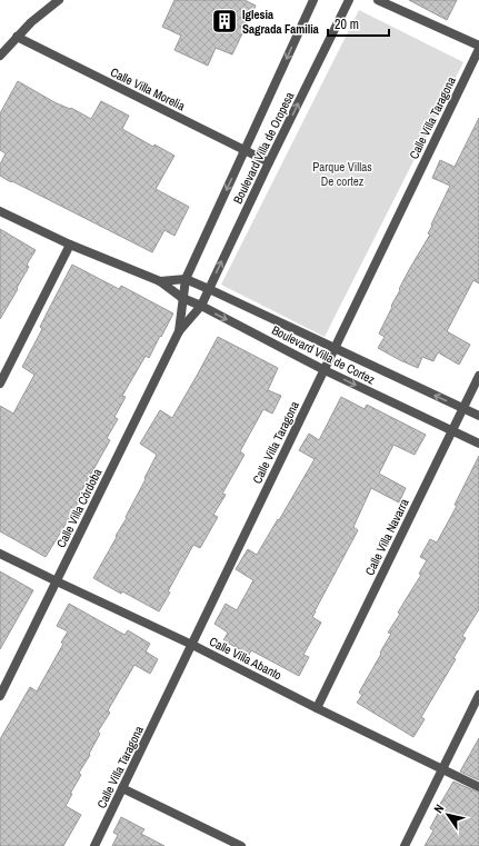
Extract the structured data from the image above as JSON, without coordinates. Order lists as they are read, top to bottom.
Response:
{
  "streets": {
    "street": [
      "Calle Villa Morelia",
      "Calle Villa Taragona",
      "Boulevard Villa de Oropesa",
      "Boulevard Villa de Cortez",
      "Calle Villa Córdoba",
      "Calle Villa Navarra",
      "Calle Villa Abanto"
    ]
  },
  "crossings": [
    ["Calle Villa Morelia", "Boulevard Villa de Oropesa"],
    ["Calle Villa Taragona", "Boulevard Villa de Cortez"],
    ["Calle Villa Taragona", "Calle Villa Abanto"],
    ["Boulevard Villa de Oropesa", "Boulevard Villa de Cortez"],
    ["Boulevard Villa de Oropesa", "Calle Villa Córdoba"],
    ["Boulevard Villa de Cortez", "Calle Villa Córdoba"],
    ["Boulevard Villa de Cortez", "Calle Villa Navarra"],
    ["Calle Villa Córdoba", "Calle Villa Abanto"],
    ["Calle Villa Navarra", "Calle Villa Abanto"]
  ],
  "parks": ["Parque Villas De cortez"],
  "places": {
    "building": ["Iglesia Sagrada Familia"]
  },
  "scale_bar": "20 m",
  "north": "top left"
}
